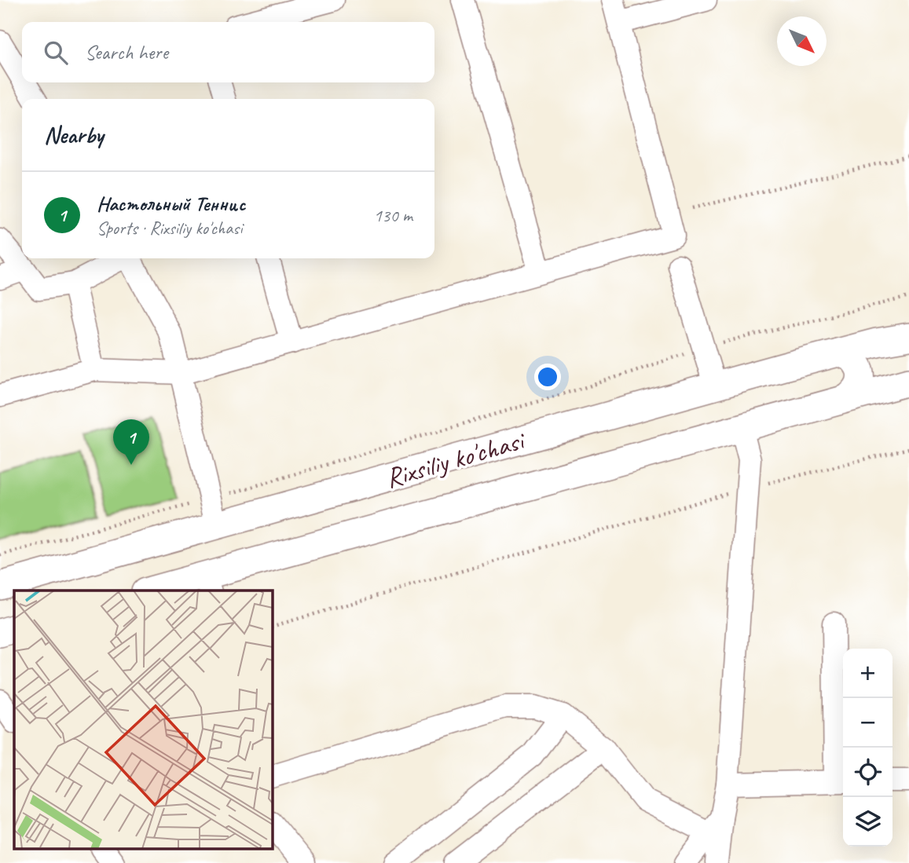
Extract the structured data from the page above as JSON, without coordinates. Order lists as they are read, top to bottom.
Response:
{
  "streets": {
    "main road": ["Rixsiliy ko'chasi"]
  },
  "north": "bottom right",
  "page": {
    "search": "Search here",
    "heading": "Nearby",
    "list": [
      {
        "mark": "1",
        "name": "Настольный Теннис",
        "note": "Sports · Rixsiliy ko'chasi",
        "value": "130 m"
      }
    ],
    "pins": "1",
    "map_buttons": ["+", "−"]
  }
}
